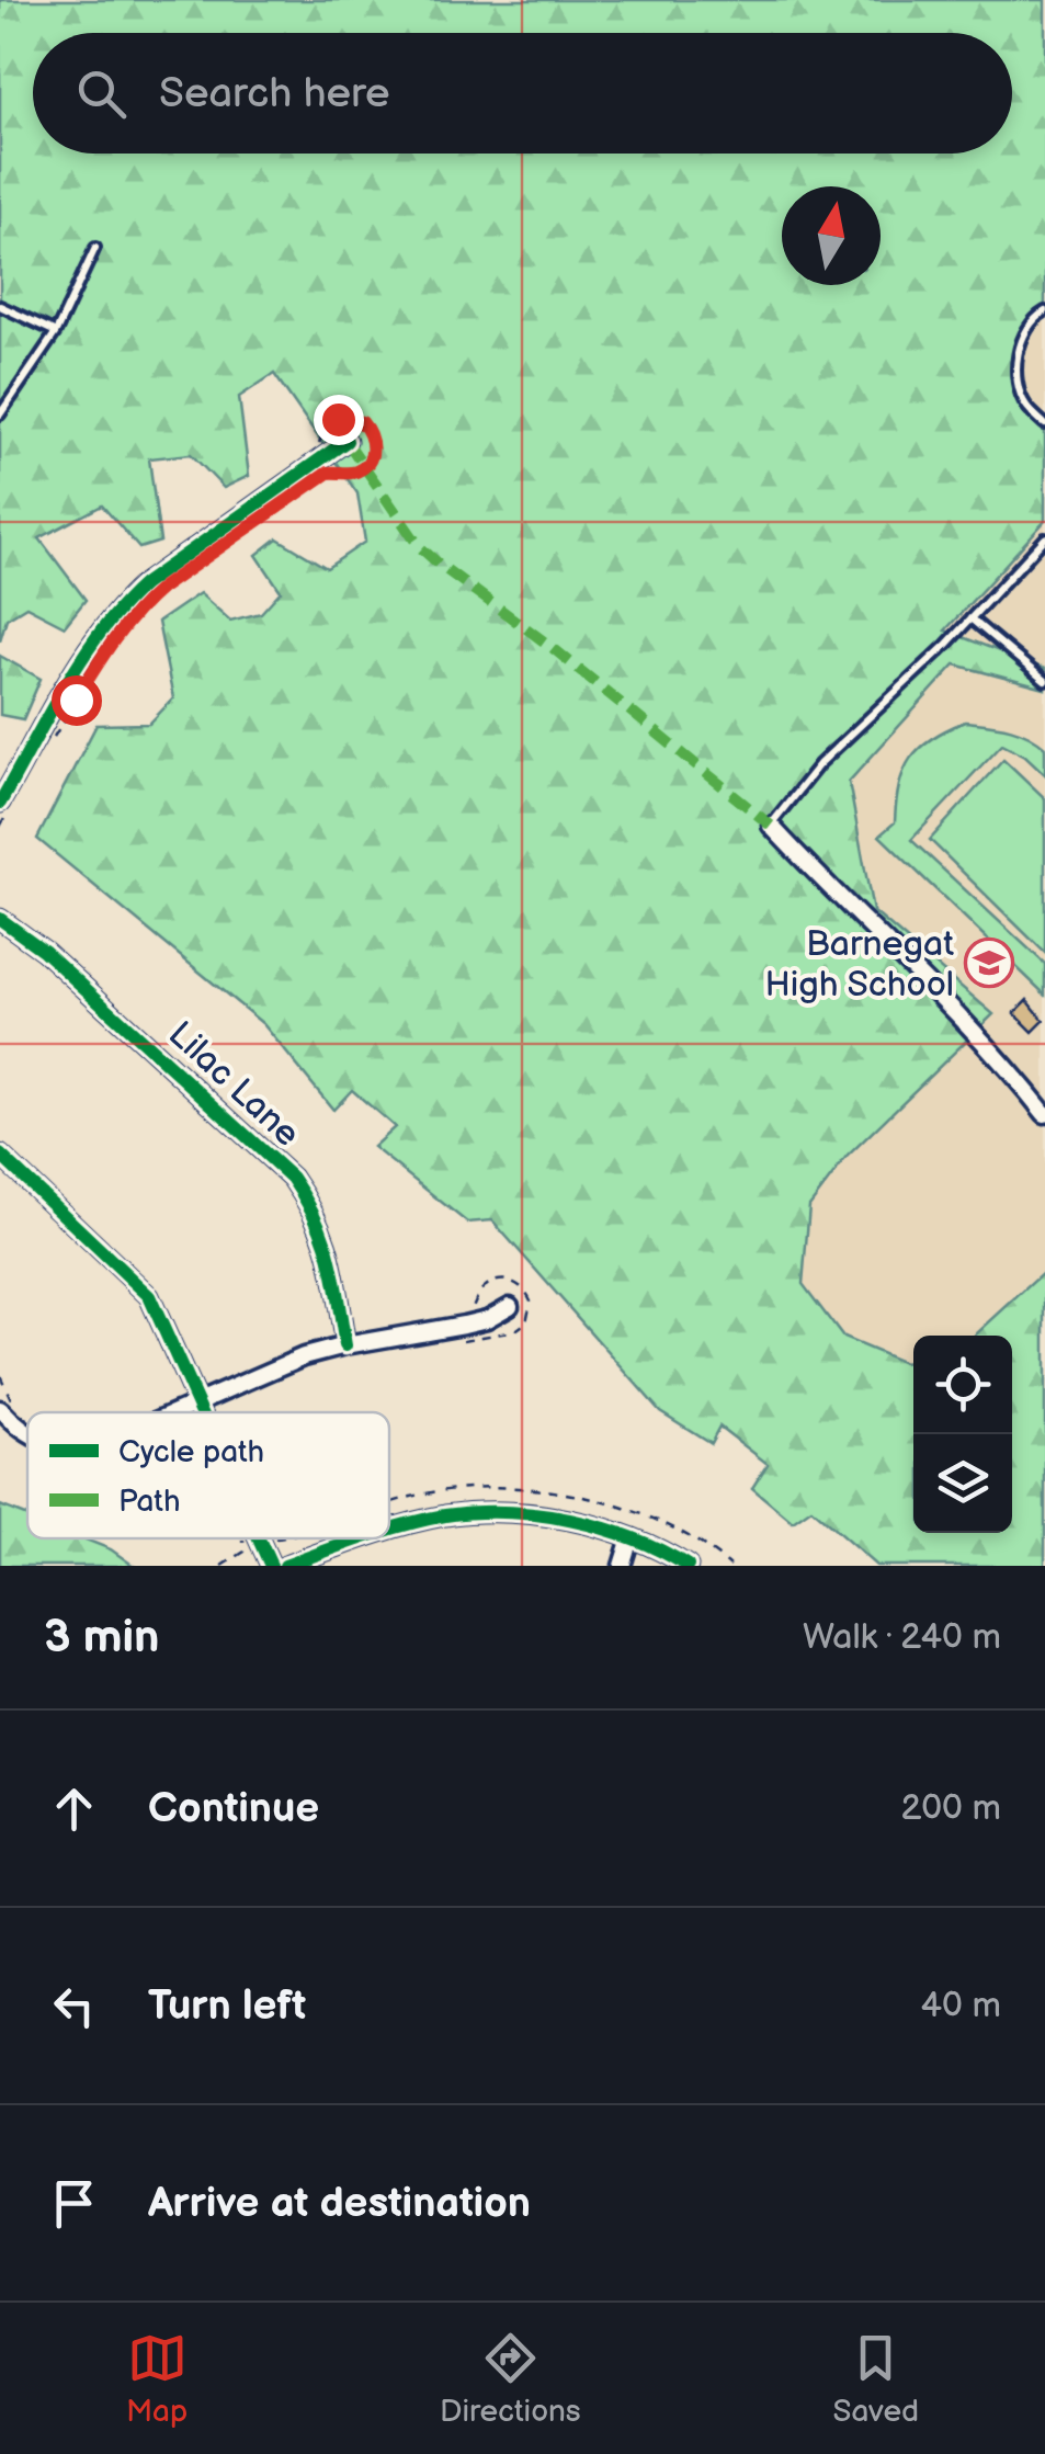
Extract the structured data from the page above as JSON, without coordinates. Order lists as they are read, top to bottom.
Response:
{
  "streets": {
    "street": ["Lilac Lane"]
  },
  "places": {
    "school or university": ["Barnegat High School"]
  },
  "legend": ["Cycle path", "Path"],
  "north": "top",
  "page": {
    "search": "Search here",
    "heading": ["3 min", "Walk · 240 m"],
    "list": [
      ["Continue", "200 m"],
      ["Turn left", "40 m"],
      "Arrive at destination"
    ],
    "nav": ["Map", "Directions", "Saved"]
  }
}
